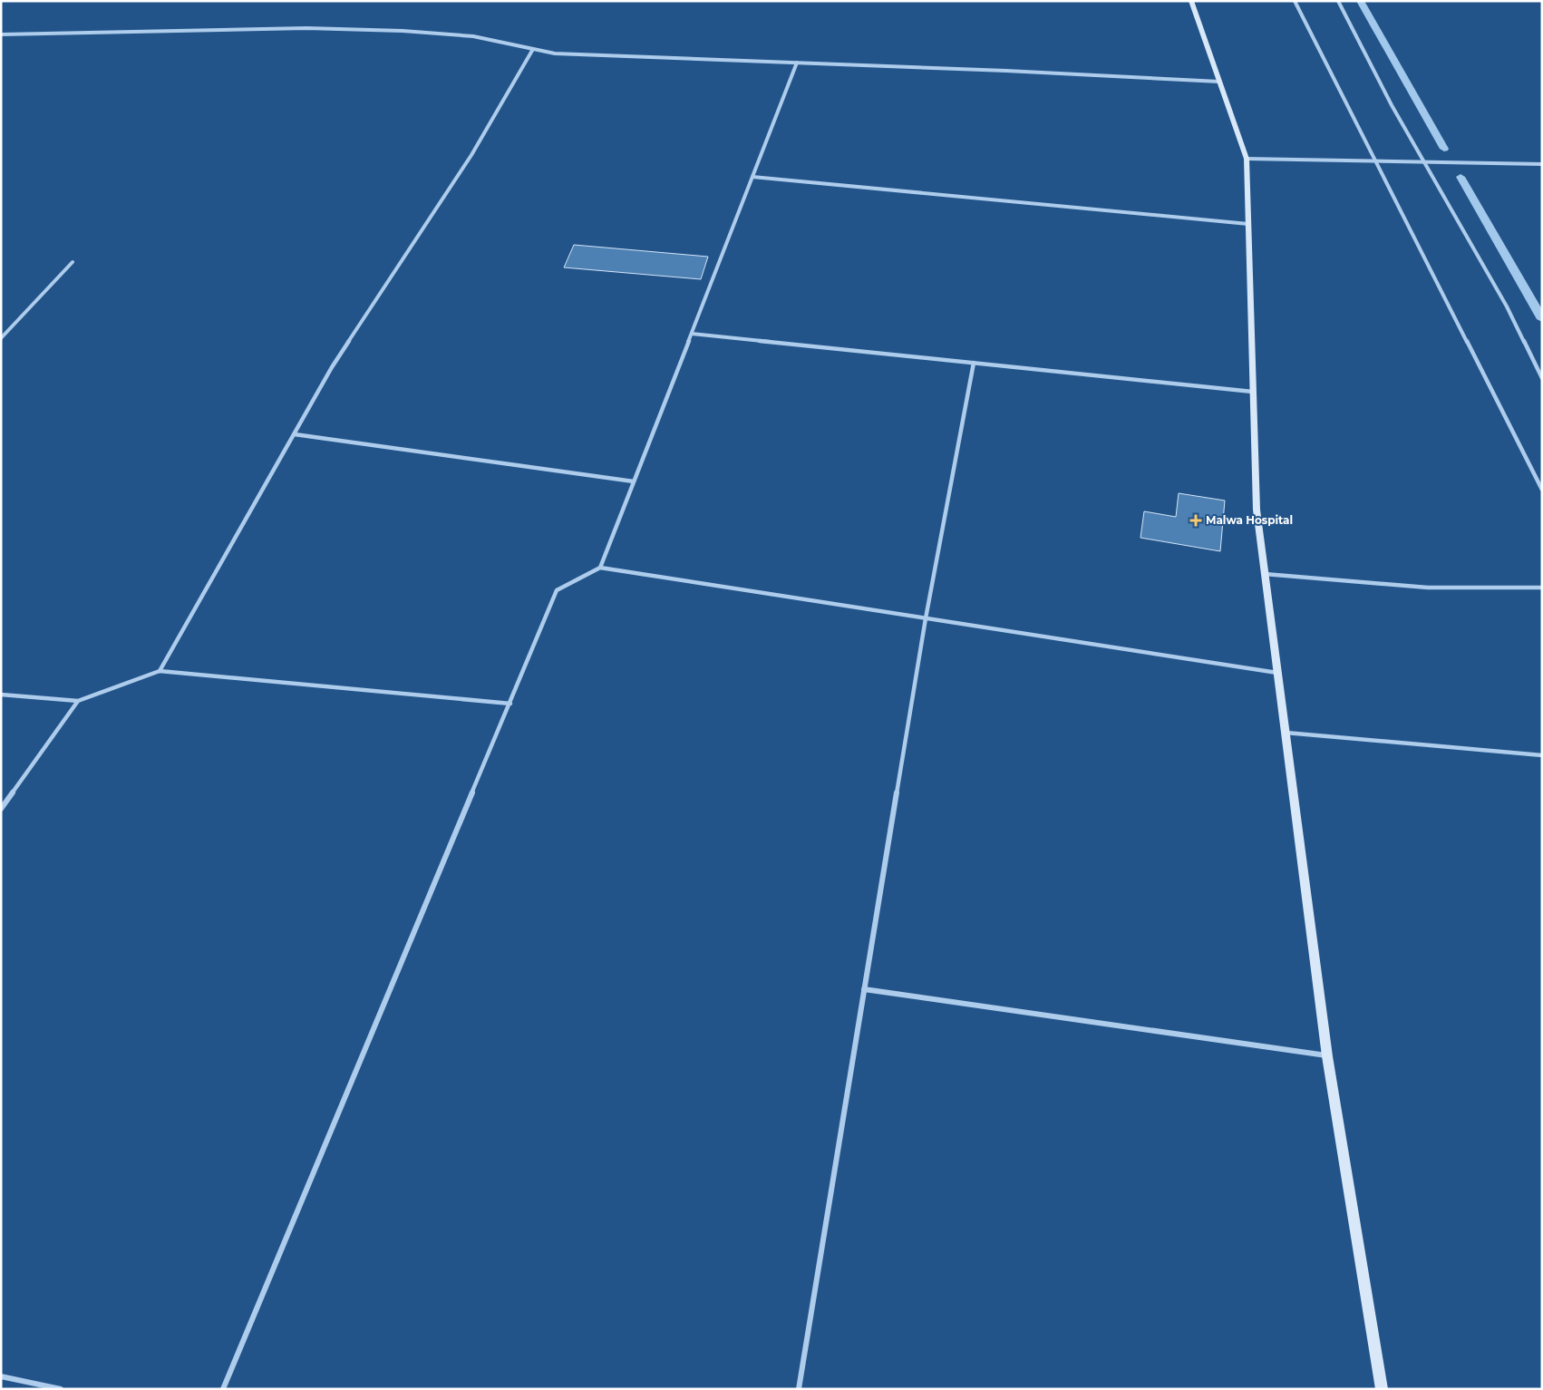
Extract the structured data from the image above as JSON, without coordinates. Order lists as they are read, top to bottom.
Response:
{
  "places": {
    "health": ["Malwa Hospital"]
  }
}
